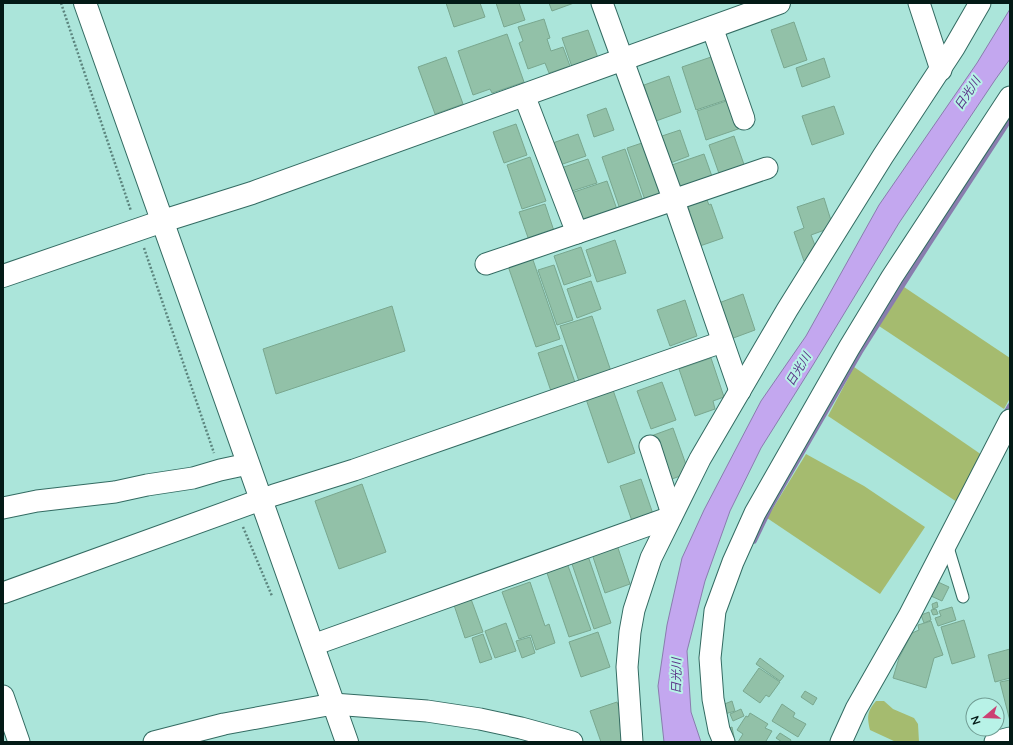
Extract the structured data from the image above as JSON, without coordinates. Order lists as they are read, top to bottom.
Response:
{
  "water": ["日光川"],
  "north": "left"
}
